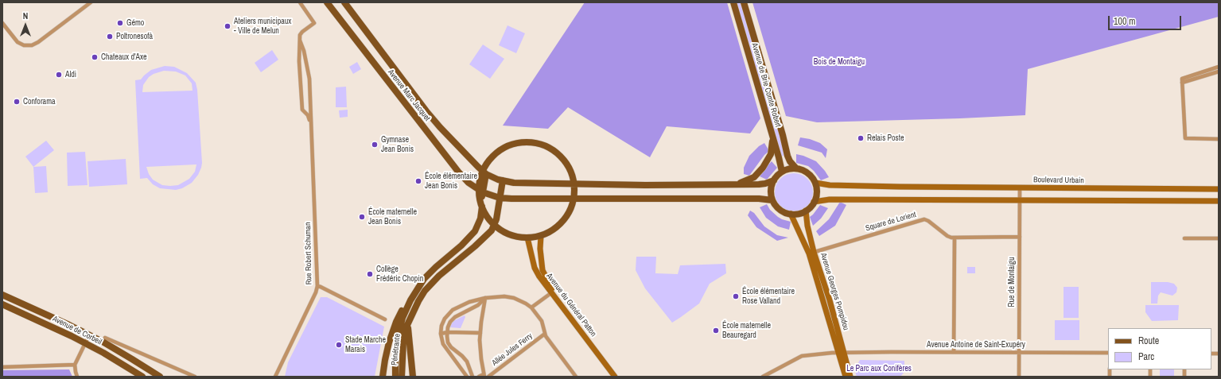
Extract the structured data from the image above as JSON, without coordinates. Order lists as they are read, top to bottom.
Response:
{
  "streets": {
    "main road": [
      "Avenue de Brie Comte Robert",
      "Avenue Marc Jacquet",
      "Boulevard Urbain",
      "Avenue Georges Pompidou",
      "Avenue du Général Patton",
      "Avenue de Corbeil",
      "Pénétrante"
    ],
    "street": [
      "Square de Lorient",
      "Rue Robert Schuman",
      "Rue de Montaigu",
      "Avenue Antoine de Saint-Exupéry",
      "Allée Jules Ferry"
    ]
  },
  "crossings": [
    ["Avenue de Brie Comte Robert", "Avenue Marc Jacquet"],
    ["Avenue de Brie Comte Robert", "Boulevard Urbain"],
    ["Avenue de Brie Comte Robert", "Avenue Georges Pompidou"],
    ["Avenue Marc Jacquet", "Boulevard Urbain"],
    ["Avenue Marc Jacquet", "Avenue Georges Pompidou"],
    ["Avenue Marc Jacquet", "Pénétrante"],
    ["Boulevard Urbain", "Rue de Montaigu"],
    ["Boulevard Urbain", "Avenue Georges Pompidou"],
    ["Square de Lorient", "Avenue Georges Pompidou"],
    ["Rue de Montaigu", "Avenue Antoine de Saint-Exupéry"],
    ["Avenue Georges Pompidou", "Avenue Antoine de Saint-Exupéry"]
  ],
  "parks": ["Bois de Montaigu", "Le Parc aux Conifères"],
  "places": [
    "Gémo",
    "Ateliers municipaux - Ville de Melun",
    "Poltronesofà",
    "Chateaux d'Axe",
    "Aldi",
    "Conforama",
    "Relais Poste",
    "Gymnase Jean Bonis",
    "École élémentaire Jean Bonis",
    "École maternelle Jean Bonis",
    "Collège Frédéric Chopin",
    "École élémentaire Rose Valland",
    "École maternelle Beauregard",
    "Stade Marche Marais"
  ],
  "legend": ["Route", "Parc"],
  "scale_bar": "100 m",
  "north": "top"
}
